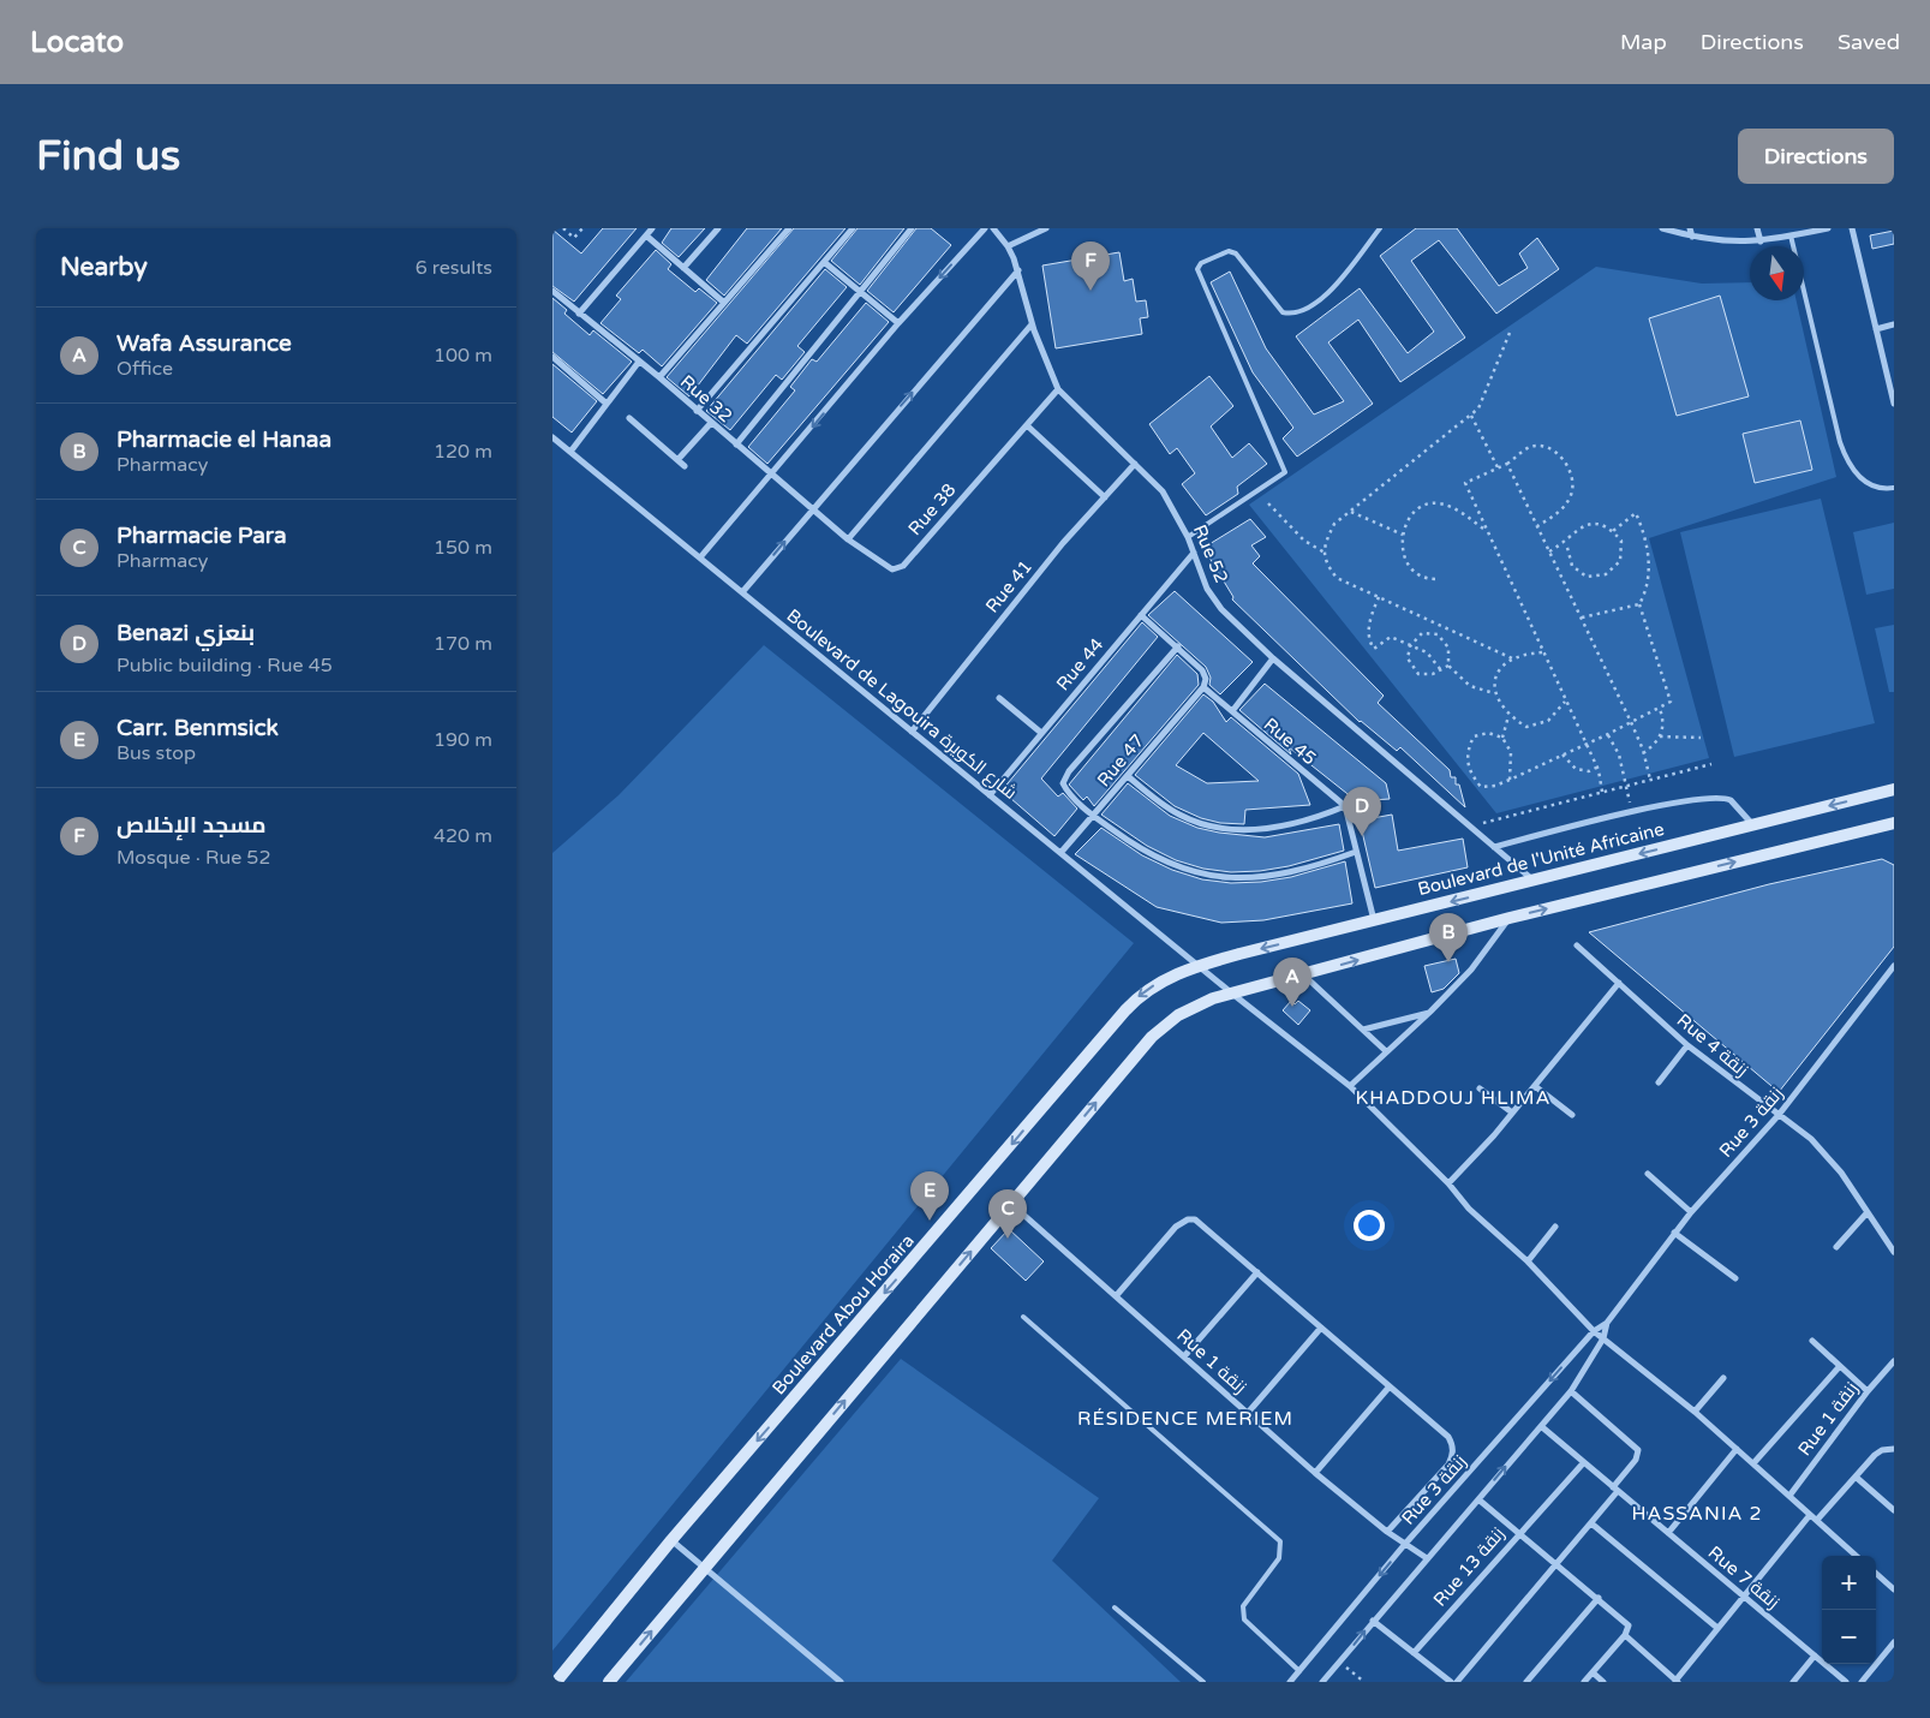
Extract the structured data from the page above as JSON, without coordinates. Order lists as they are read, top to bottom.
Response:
{
  "streets": {
    "main road": ["Boulevard de l'Unité Africaine", "Boulevard Abou Horaira"],
    "street": [
      "Rue 32",
      "Rue 38",
      "Rue 52",
      "Rue 41",
      "Rue 44",
      "Boulevard de Lagouira شارع الكويرة",
      "Rue 45",
      "Rue 47",
      "Rue 4 زنقة",
      "Rue 3 زنقة",
      "Rue 1 زنقة",
      "Rue 13 زنقة",
      "Rue 7 زنقة"
    ]
  },
  "crossings": [
    ["Rue 32", "Rue 38"],
    ["Rue 38", "Rue 52"],
    ["Rue 52", "Rue 41"],
    ["Rue 52", "Rue 44"],
    ["Rue 52", "Boulevard de l'Unité Africaine"],
    ["Rue 41", "Boulevard de Lagouira شارع الكويرة"],
    ["Rue 44", "Boulevard de Lagouira شارع الكويرة"],
    ["Rue 44", "Rue 45"],
    ["Boulevard de Lagouira شارع الكويرة", "Rue 47"],
    ["Boulevard de Lagouira شارع الكويرة", "Boulevard de l'Unité Africaine"],
    ["Boulevard de Lagouira شارع الكويرة", "Rue 3 زنقة"],
    ["Boulevard de Lagouira شارع الكويرة", "Boulevard Abou Horaira"],
    ["Boulevard de Lagouira شارع الكويرة", "Rue 1 زنقة"],
    ["Rue 45", "Rue 47"],
    ["Boulevard de l'Unité Africaine", "Boulevard Abou Horaira"],
    ["Rue 4 زنقة", "Rue 3 زنقة"],
    ["Rue 3 زنقة", "Rue 1 زنقة"],
    ["Rue 3 زنقة", "Rue 7 زنقة"],
    ["Rue 13 زنقة", "Rue 7 زنقة"]
  ],
  "districts": ["KHADDOUJ HLIMA", "RÉSIDENCE MERIEM", "HASSANIA 2"],
  "north": "bottom",
  "page": {
    "header": "Locato",
    "nav": ["Map", "Directions", "Saved"],
    "buttons": "Directions",
    "title": "Find us",
    "heading": ["Nearby", "6 results"],
    "pins": [
      "F",
      "D",
      "B",
      "A",
      "E",
      "C"
    ],
    "list": [
      {
        "mark": "A",
        "name": "Wafa Assurance",
        "note": "Office",
        "value": "100 m"
      },
      {
        "mark": "B",
        "name": "Pharmacie el Hanaa",
        "note": "Pharmacy",
        "value": "120 m"
      },
      {
        "mark": "C",
        "name": "Pharmacie Para",
        "note": "Pharmacy",
        "value": "150 m"
      },
      {
        "mark": "D",
        "name": "Benazi بنعزي",
        "note": "Public building · Rue 45",
        "value": "170 m"
      },
      {
        "mark": "E",
        "name": "Carr. Benmsick",
        "note": "Bus stop",
        "value": "190 m"
      },
      {
        "mark": "F",
        "name": "مسجد الإخلاص",
        "note": "Mosque · Rue 52",
        "value": "420 m"
      }
    ],
    "map_buttons": ["+", "−"]
  }
}
